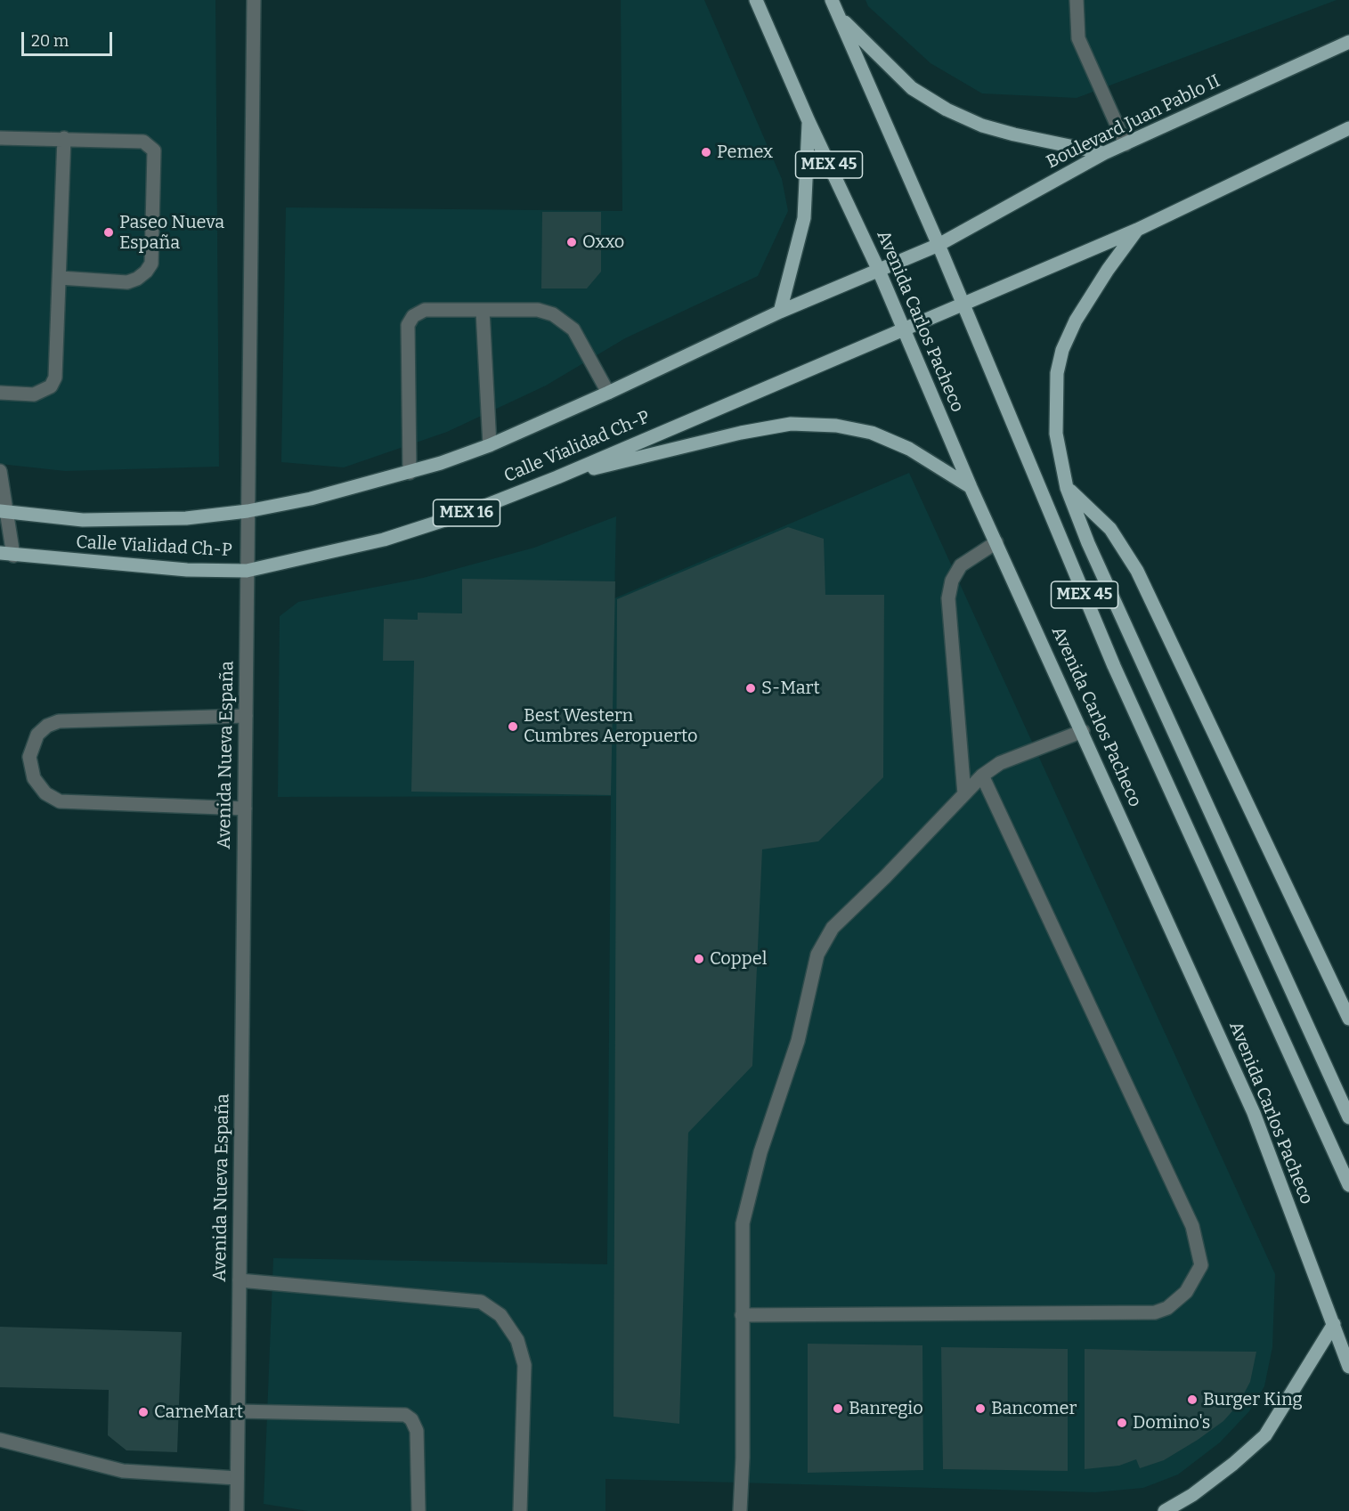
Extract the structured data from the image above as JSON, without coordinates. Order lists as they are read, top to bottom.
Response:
{
  "streets": {
    "main road": [
      "Boulevard Juan Pablo II",
      "MEX 45",
      "Avenida Carlos Pacheco",
      "Calle Vialidad Ch-P",
      "MEX 16"
    ],
    "street": ["Avenida Nueva España"]
  },
  "crossings": [
    ["Boulevard Juan Pablo II", "MEX 45"],
    ["Boulevard Juan Pablo II", "Calle Vialidad Ch-P"],
    ["MEX 45", "Calle Vialidad Ch-P"],
    ["Avenida Carlos Pacheco", "Calle Vialidad Ch-P"],
    ["Calle Vialidad Ch-P", "Avenida Nueva España"]
  ],
  "places": [
    "Pemex",
    "Paseo Nueva España",
    "Oxxo",
    "S-Mart",
    "Best Western Cumbres Aeropuerto",
    "Coppel",
    "Burger King",
    "Banregio",
    "Bancomer",
    "CarneMart",
    "Domino's"
  ],
  "scale_bar": "20 m"
}
